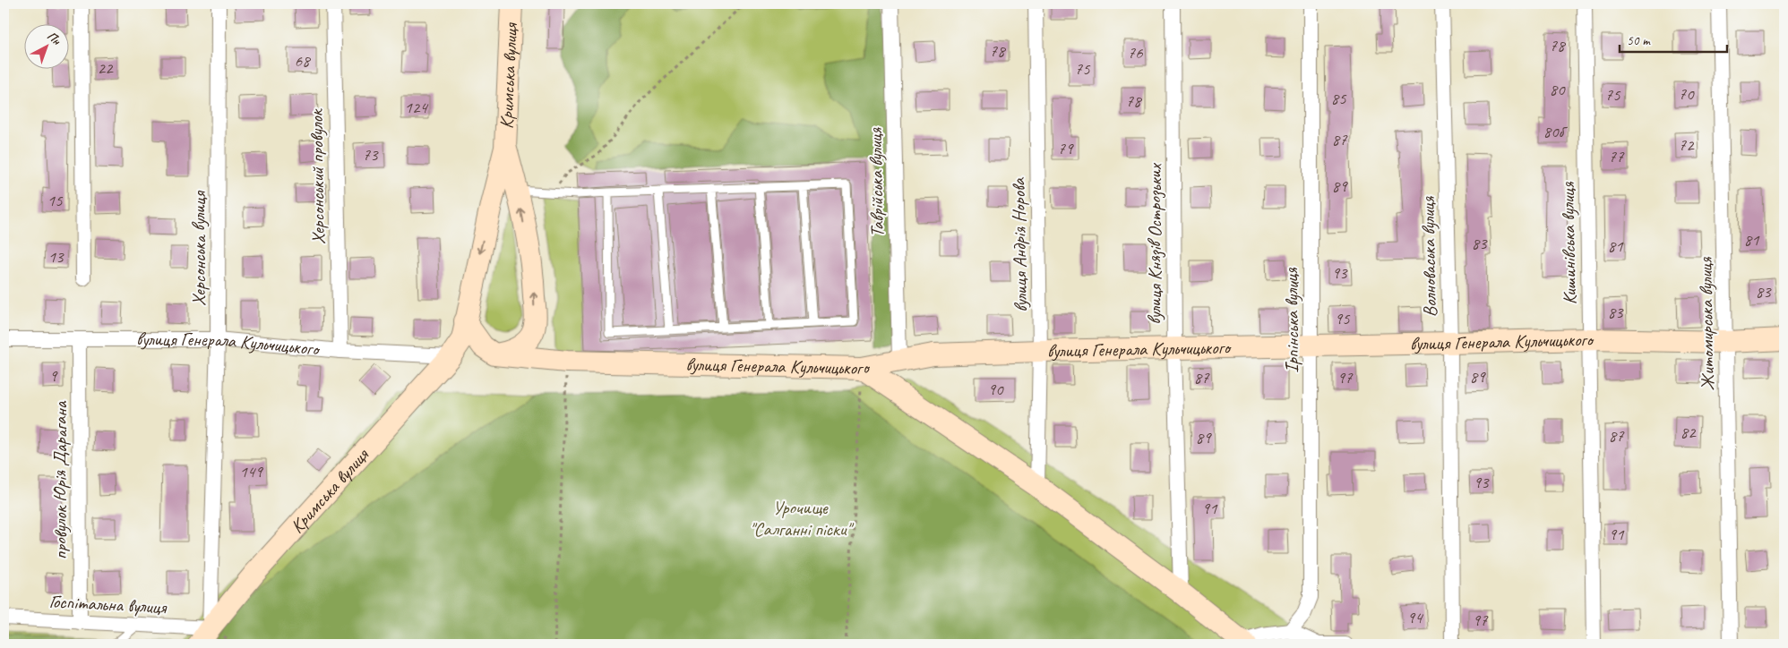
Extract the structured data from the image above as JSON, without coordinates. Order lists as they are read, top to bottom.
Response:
{
  "streets": {
    "street": [
      "Кримська вулиця",
      "Херсонський провулок",
      "Таврійська вулиця",
      "Кишинівська вулиця",
      "вулиця Князів Острозьких",
      "вулиця Андрія Норова",
      "Херсонська вулиця",
      "Волноваська вулиця",
      "Ірпінська вулиця",
      "Житомирська вулиця",
      "вулиця Генерала Кульчицького",
      "провулок Юрія Дарагана",
      "Госпітальна вулиця"
    ]
  },
  "crossings": [
    ["Кримська вулиця", "Херсонська вулиця"],
    ["Кримська вулиця", "вулиця Генерала Кульчицького"],
    ["Кримська вулиця", "Госпітальна вулиця"],
    ["Херсонський провулок", "вулиця Генерала Кульчицького"],
    ["Таврійська вулиця", "вулиця Генерала Кульчицького"],
    ["Кишинівська вулиця", "вулиця Генерала Кульчицького"],
    ["вулиця Князів Острозьких", "вулиця Генерала Кульчицького"],
    ["вулиця Андрія Норова", "вулиця Генерала Кульчицького"],
    ["Херсонська вулиця", "вулиця Генерала Кульчицького"],
    ["Херсонська вулиця", "Госпітальна вулиця"],
    ["Волноваська вулиця", "вулиця Генерала Кульчицького"],
    ["Ірпінська вулиця", "вулиця Генерала Кульчицького"],
    ["Житомирська вулиця", "вулиця Генерала Кульчицького"],
    ["вулиця Генерала Кульчицького", "провулок Юрія Дарагана"],
    ["провулок Юрія Дарагана", "Госпітальна вулиця"]
  ],
  "parks": ["Урочище \"Салганні піски\""],
  "house_numbers": [
    "78",
    "78",
    "76",
    "68",
    "22",
    "75",
    "80",
    "70",
    "75",
    "85",
    "78",
    "124",
    "80б",
    "87",
    "72",
    "79",
    "73",
    "77",
    "89",
    "15",
    "81",
    "83",
    "81",
    "13",
    "93",
    "83",
    "83",
    "95",
    "9",
    "89",
    "87",
    "97",
    "90",
    "82",
    "87",
    "89",
    "149",
    "93",
    "91",
    "91",
    "94",
    "97"
  ],
  "scale_bar": "50 m",
  "north": "top right"
}
